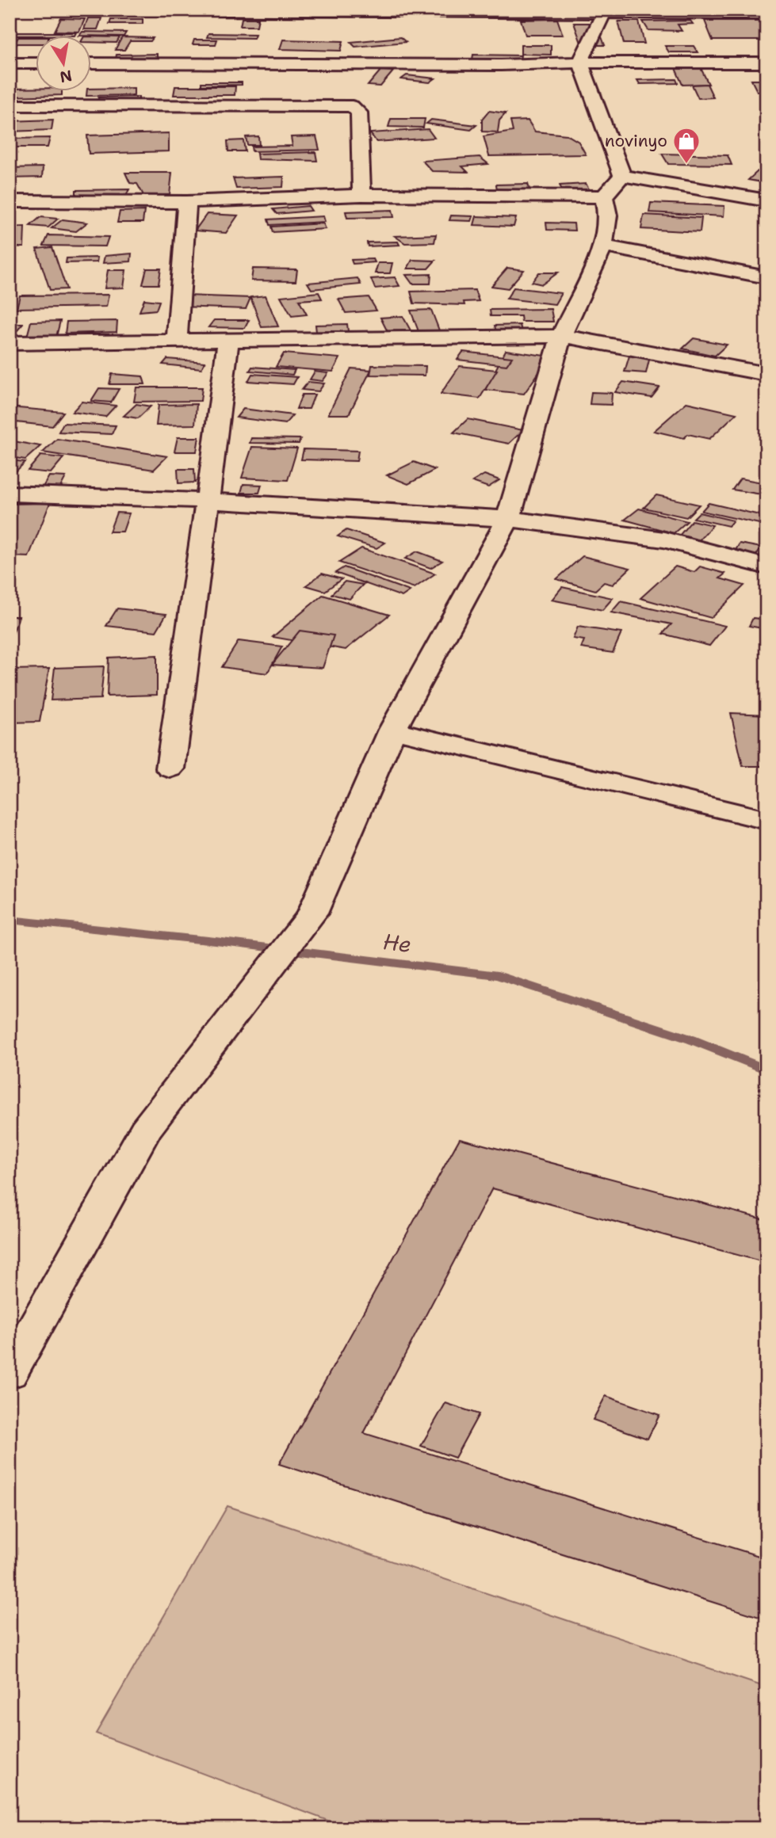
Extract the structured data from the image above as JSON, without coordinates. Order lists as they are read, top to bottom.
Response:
{
  "water": ["He"],
  "places": {
    "shop": ["novinyo"]
  },
  "north": "bottom"
}
